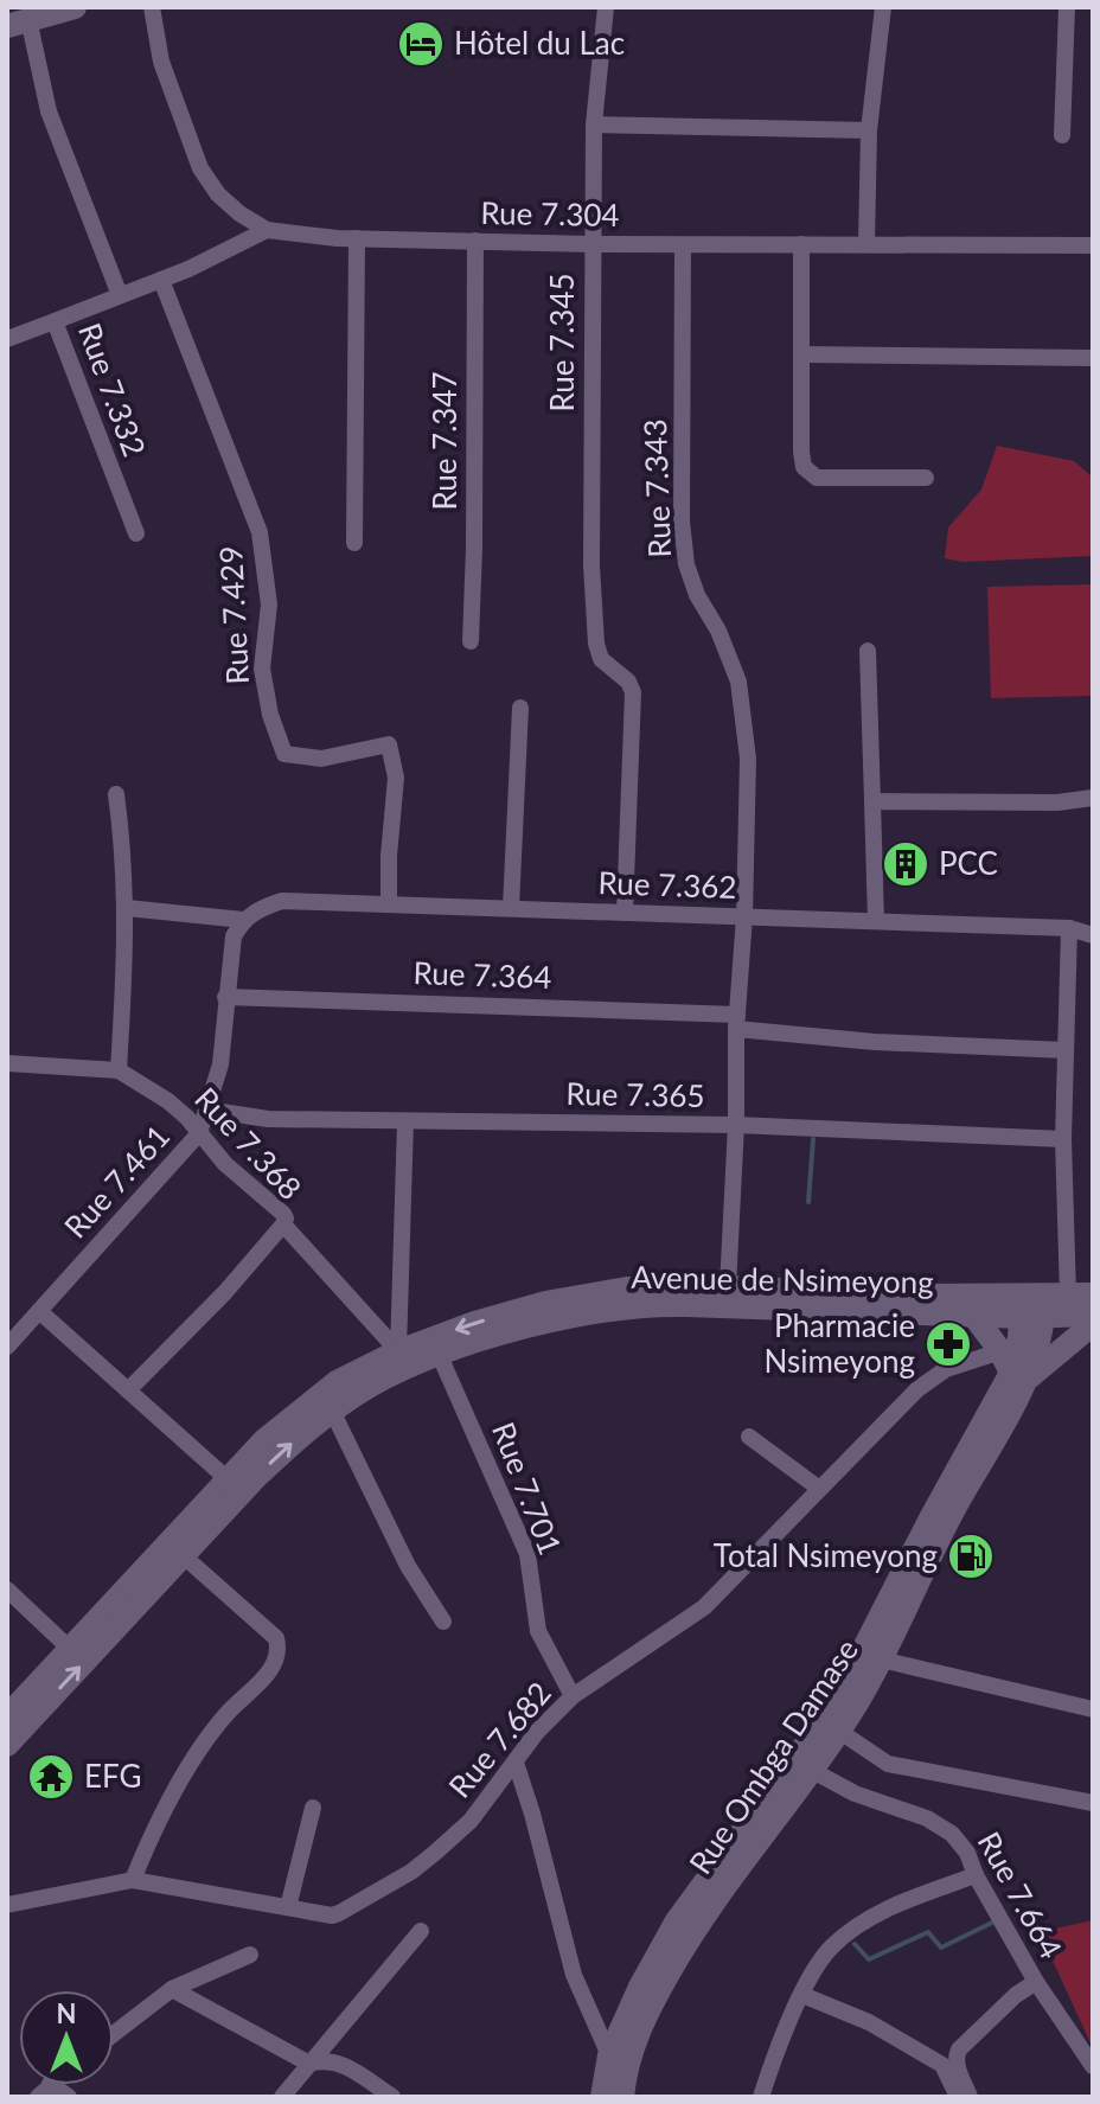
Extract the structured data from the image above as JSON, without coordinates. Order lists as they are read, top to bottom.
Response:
{
  "streets": {
    "main road": ["Avenue de Nsimeyong", "Rue Ombga Damase"],
    "street": [
      "Rue 7.304",
      "Rue 7.345",
      "Rue 7.332",
      "Rue 7.347",
      "Rue 7.343",
      "Rue 7.429",
      "Rue 7.362",
      "Rue 7.364",
      "Rue 7.365",
      "Rue 7.368",
      "Rue 7.461",
      "Rue 7.701",
      "Rue 7.682",
      "Rue 7.664"
    ]
  },
  "crossings": [
    ["Rue 7.304", "Rue 7.345"],
    ["Rue 7.304", "Rue 7.332"],
    ["Rue 7.304", "Rue 7.347"],
    ["Rue 7.304", "Rue 7.343"],
    ["Rue 7.345", "Rue 7.362"],
    ["Rue 7.332", "Rue 7.429"],
    ["Rue 7.343", "Rue 7.362"],
    ["Rue 7.343", "Rue 7.364"],
    ["Rue 7.343", "Rue 7.365"],
    ["Rue 7.343", "Avenue de Nsimeyong"],
    ["Rue 7.429", "Rue 7.362"],
    ["Rue 7.362", "Rue 7.461"],
    ["Rue 7.364", "Rue 7.461"],
    ["Rue 7.365", "Rue 7.461"],
    ["Rue 7.368", "Rue 7.461"],
    ["Rue 7.368", "Avenue de Nsimeyong"],
    ["Avenue de Nsimeyong", "Rue 7.701"],
    ["Avenue de Nsimeyong", "Rue Ombga Damase"],
    ["Rue 7.701", "Rue 7.682"],
    ["Rue 7.682", "Rue Ombga Damase"],
    ["Rue Ombga Damase", "Rue 7.664"]
  ],
  "places": {
    "hotel": ["Hôtel du Lac"],
    "building": ["PCC"],
    "pharmacy": ["Pharmacie Nsimeyong"],
    "fuel station": ["Total Nsimeyong"],
    "temple": ["EFG"]
  },
  "north": "top"
}
